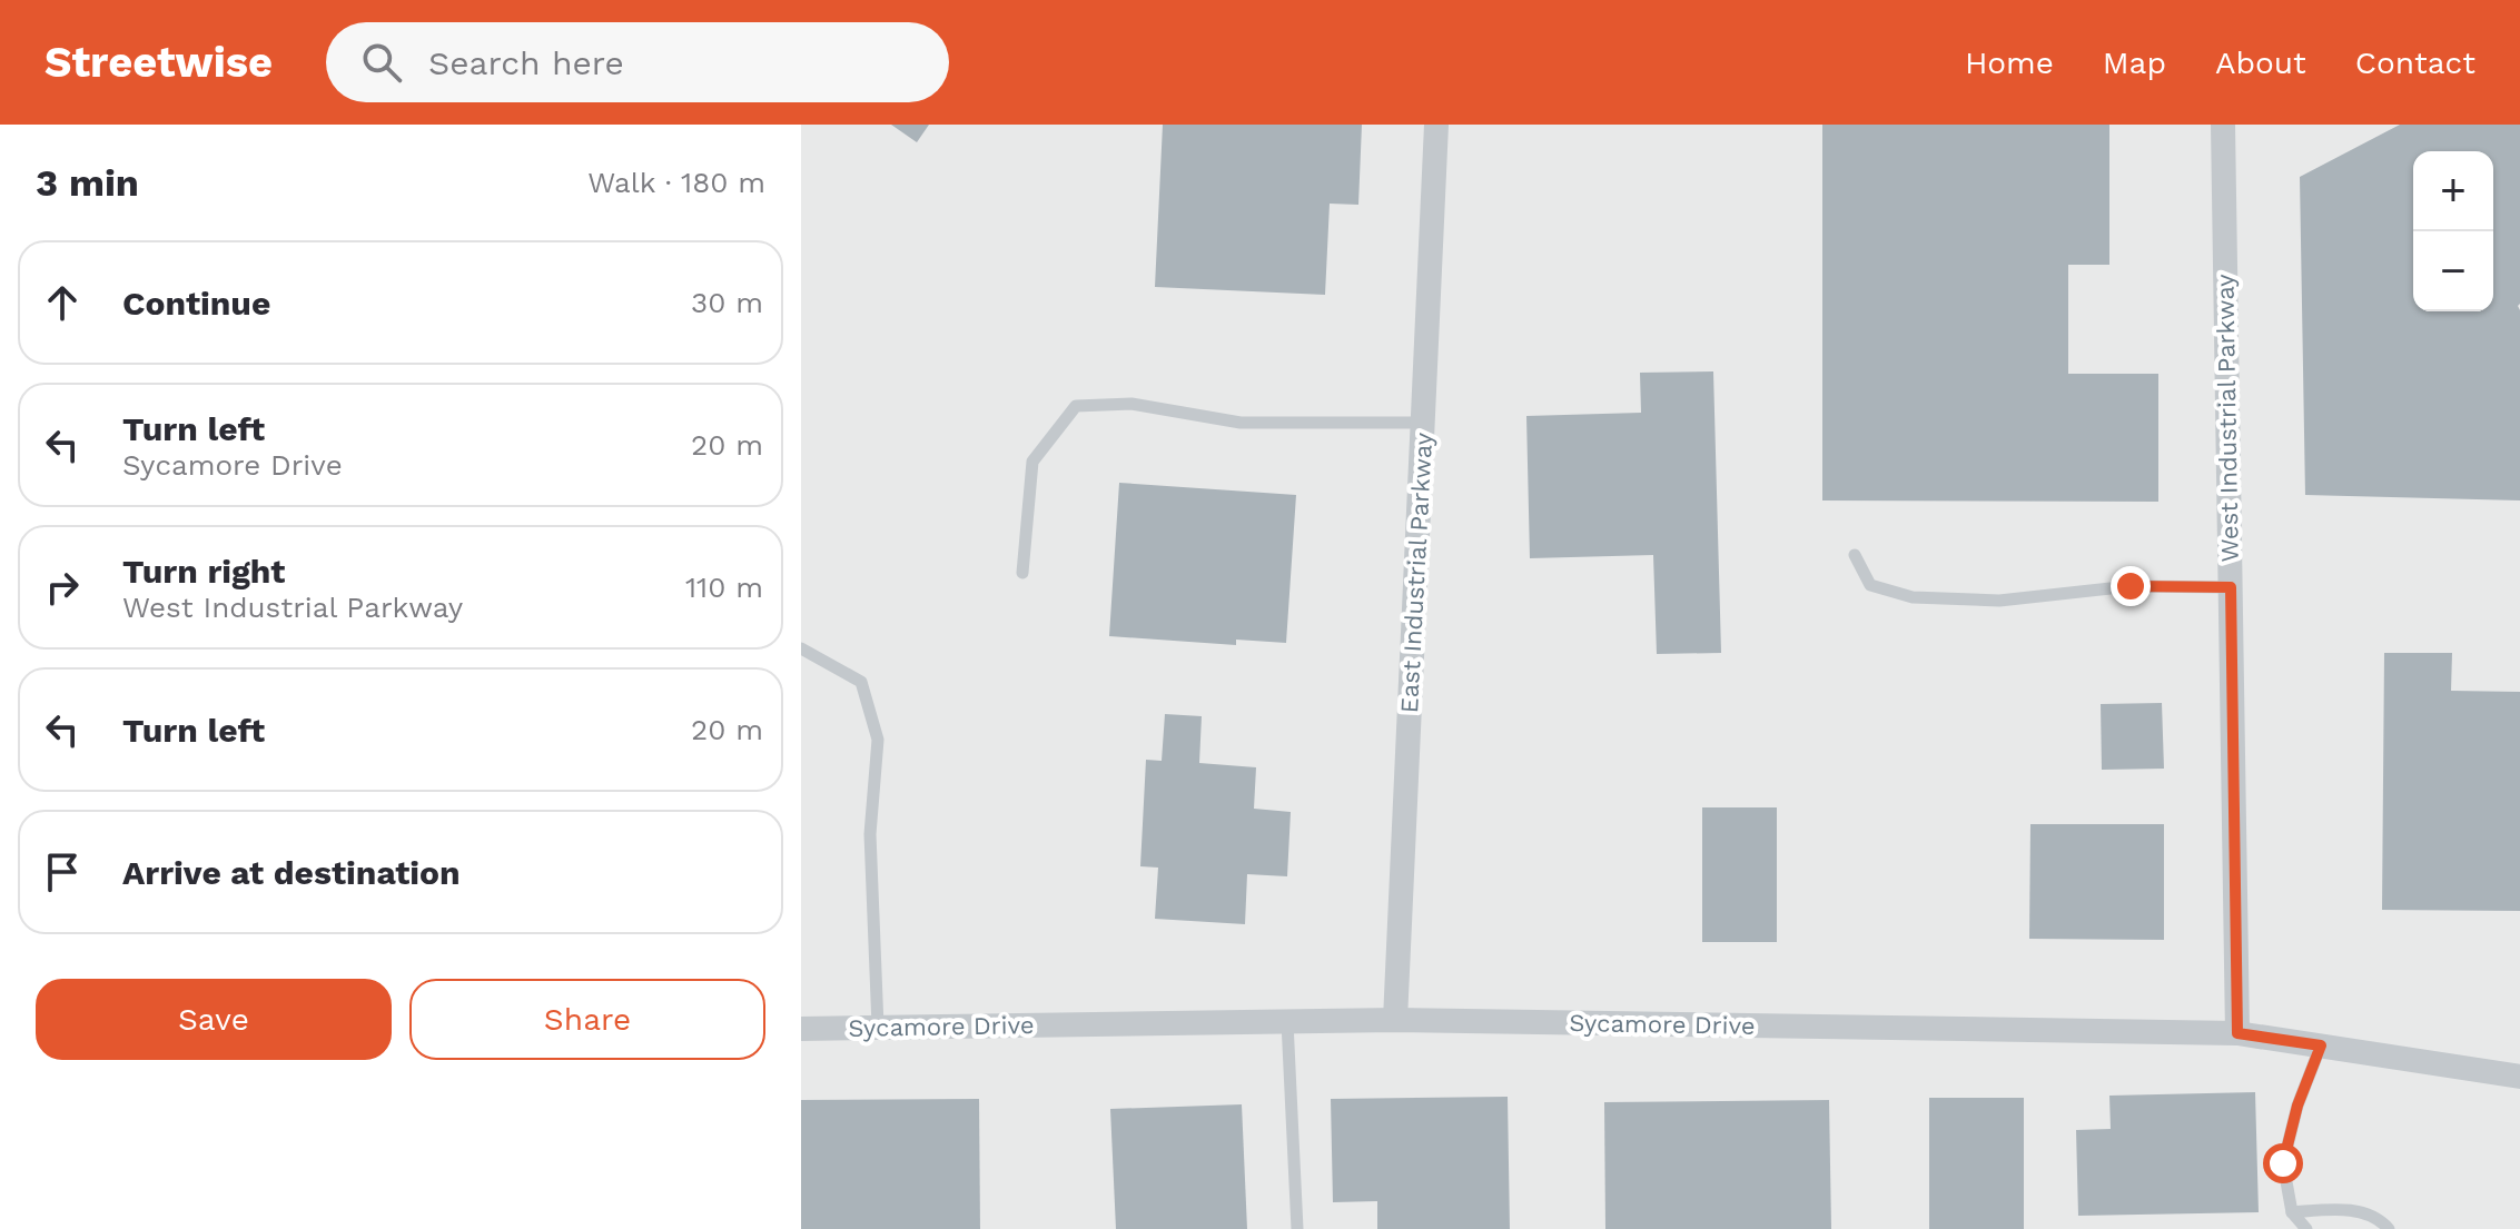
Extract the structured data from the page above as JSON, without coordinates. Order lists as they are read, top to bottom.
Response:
{
  "streets": {
    "street": ["West Industrial Parkway", "East Industrial Parkway", "Sycamore Drive"]
  },
  "crossings": [
    ["West Industrial Parkway", "Sycamore Drive"],
    ["East Industrial Parkway", "Sycamore Drive"]
  ],
  "page": {
    "header": "Streetwise",
    "search": "Search here",
    "nav": [
      "Home",
      "Map",
      "About",
      "Contact"
    ],
    "heading": ["3 min", "Walk · 180 m"],
    "map_buttons": ["+", "−"],
    "list": [
      ["Continue", "30 m"],
      ["Turn left", "Sycamore Drive", "20 m"],
      ["Turn right", "West Industrial Parkway", "110 m"],
      ["Turn left", "20 m"],
      "Arrive at destination"
    ],
    "buttons": ["Save", "Share"]
  }
}
